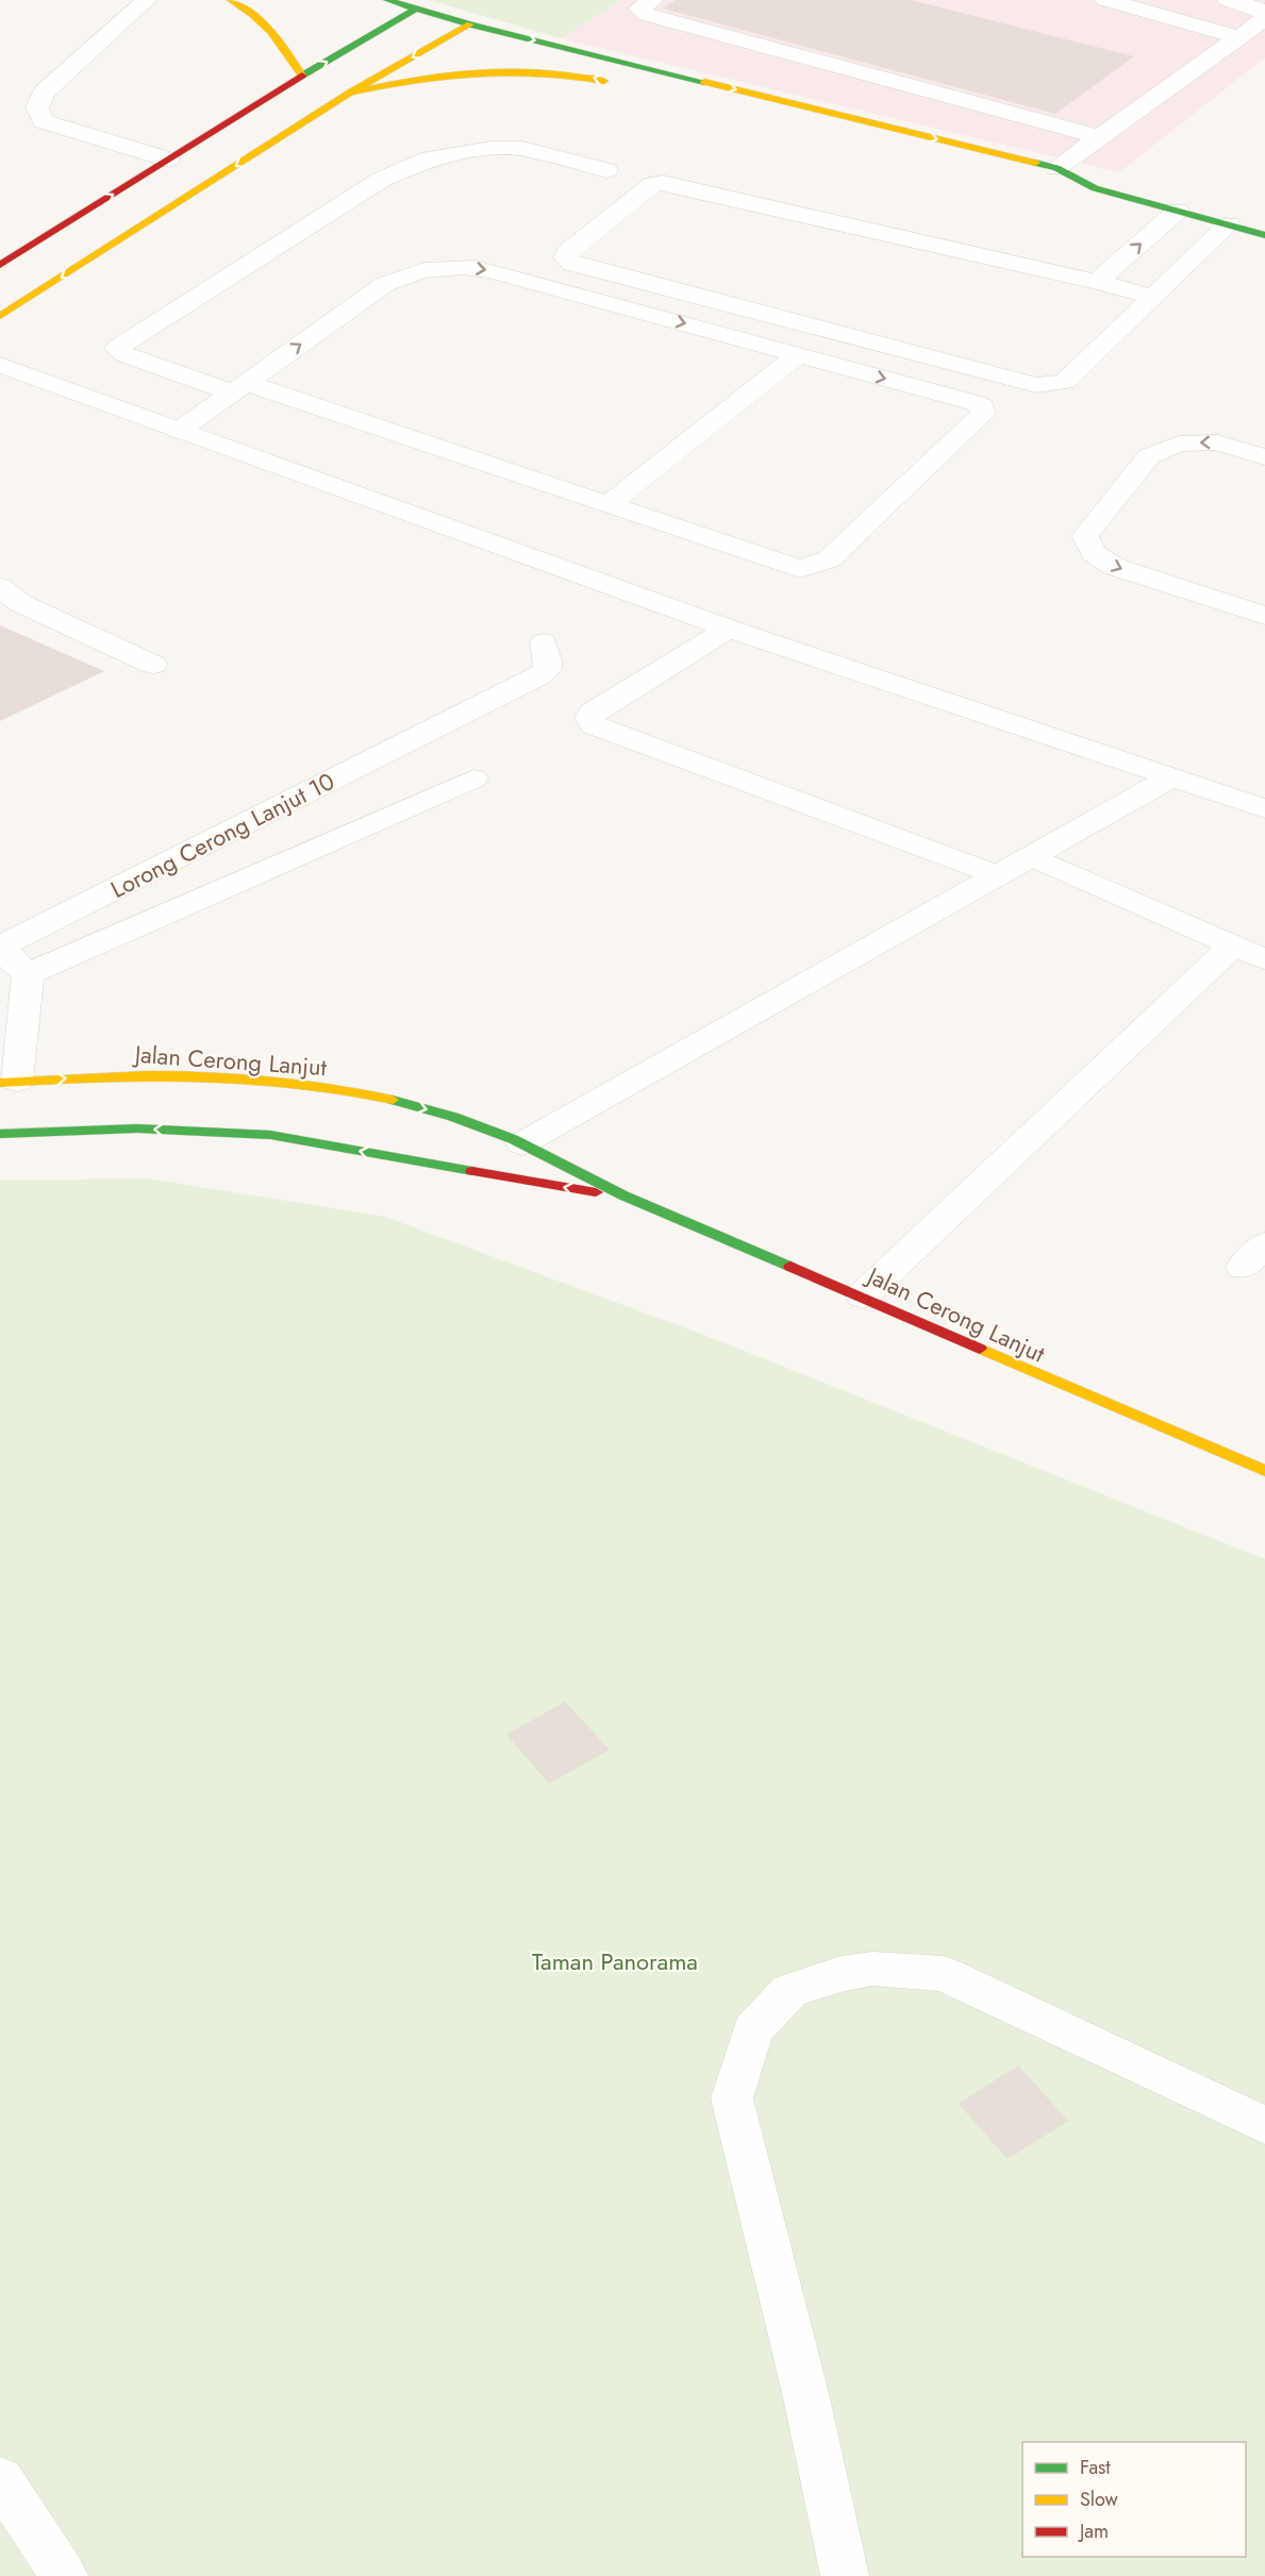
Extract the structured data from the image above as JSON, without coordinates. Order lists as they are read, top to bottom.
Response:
{
  "streets": {
    "street": ["Lorong Cerong Lanjut 10", "Jalan Cerong Lanjut"]
  },
  "parks": ["Taman Panorama"],
  "legend": ["Fast", "Slow", "Jam"]
}
